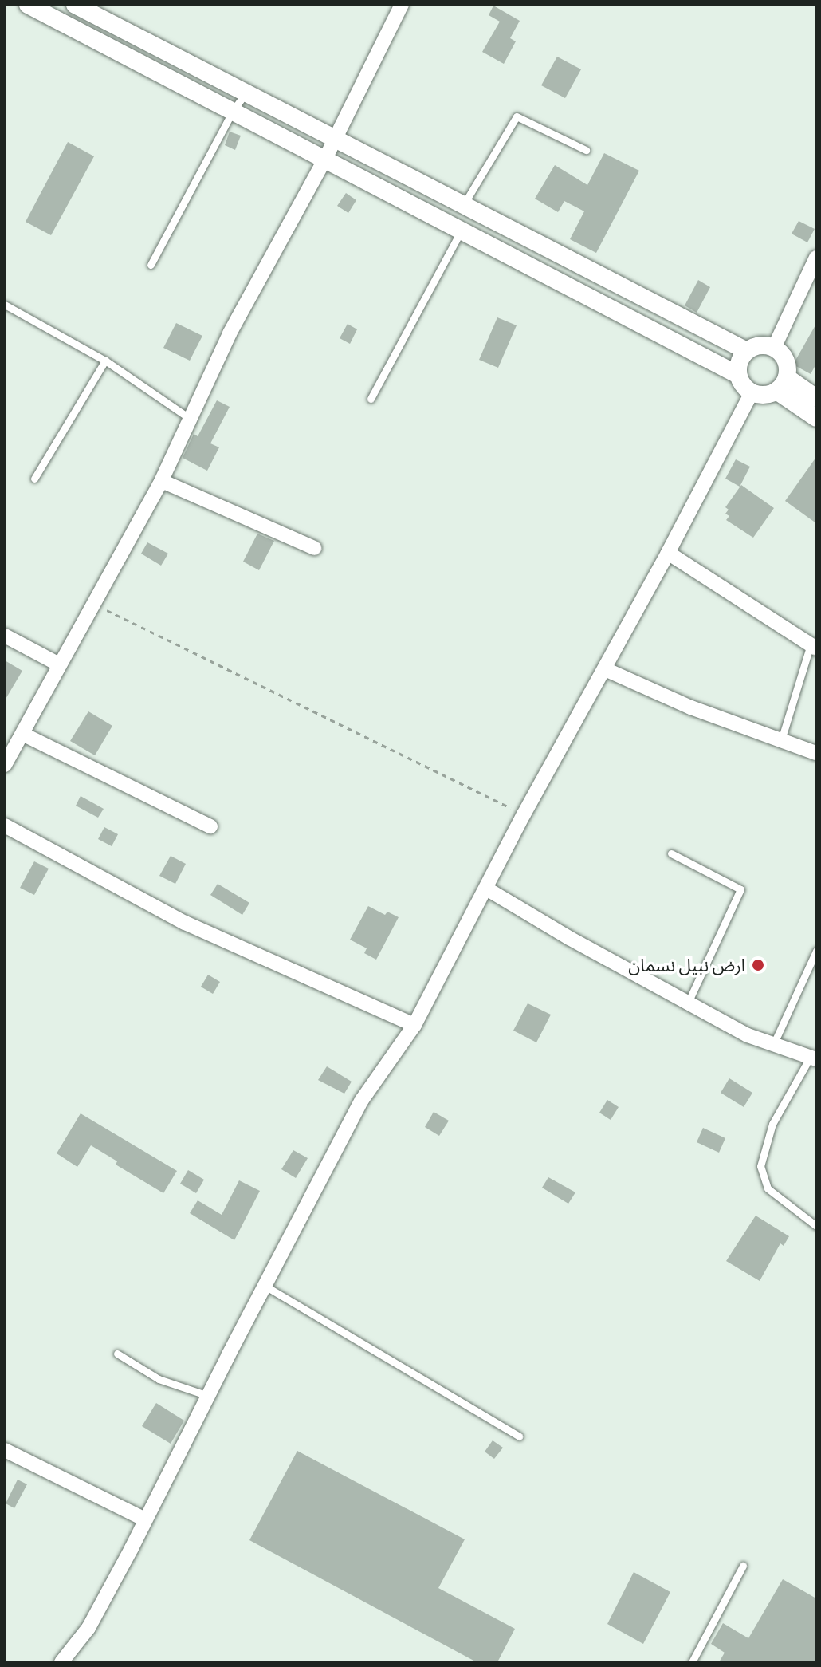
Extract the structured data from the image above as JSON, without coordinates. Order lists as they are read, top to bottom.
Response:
{
  "places": ["ارض نبيل نسمان"]
}
